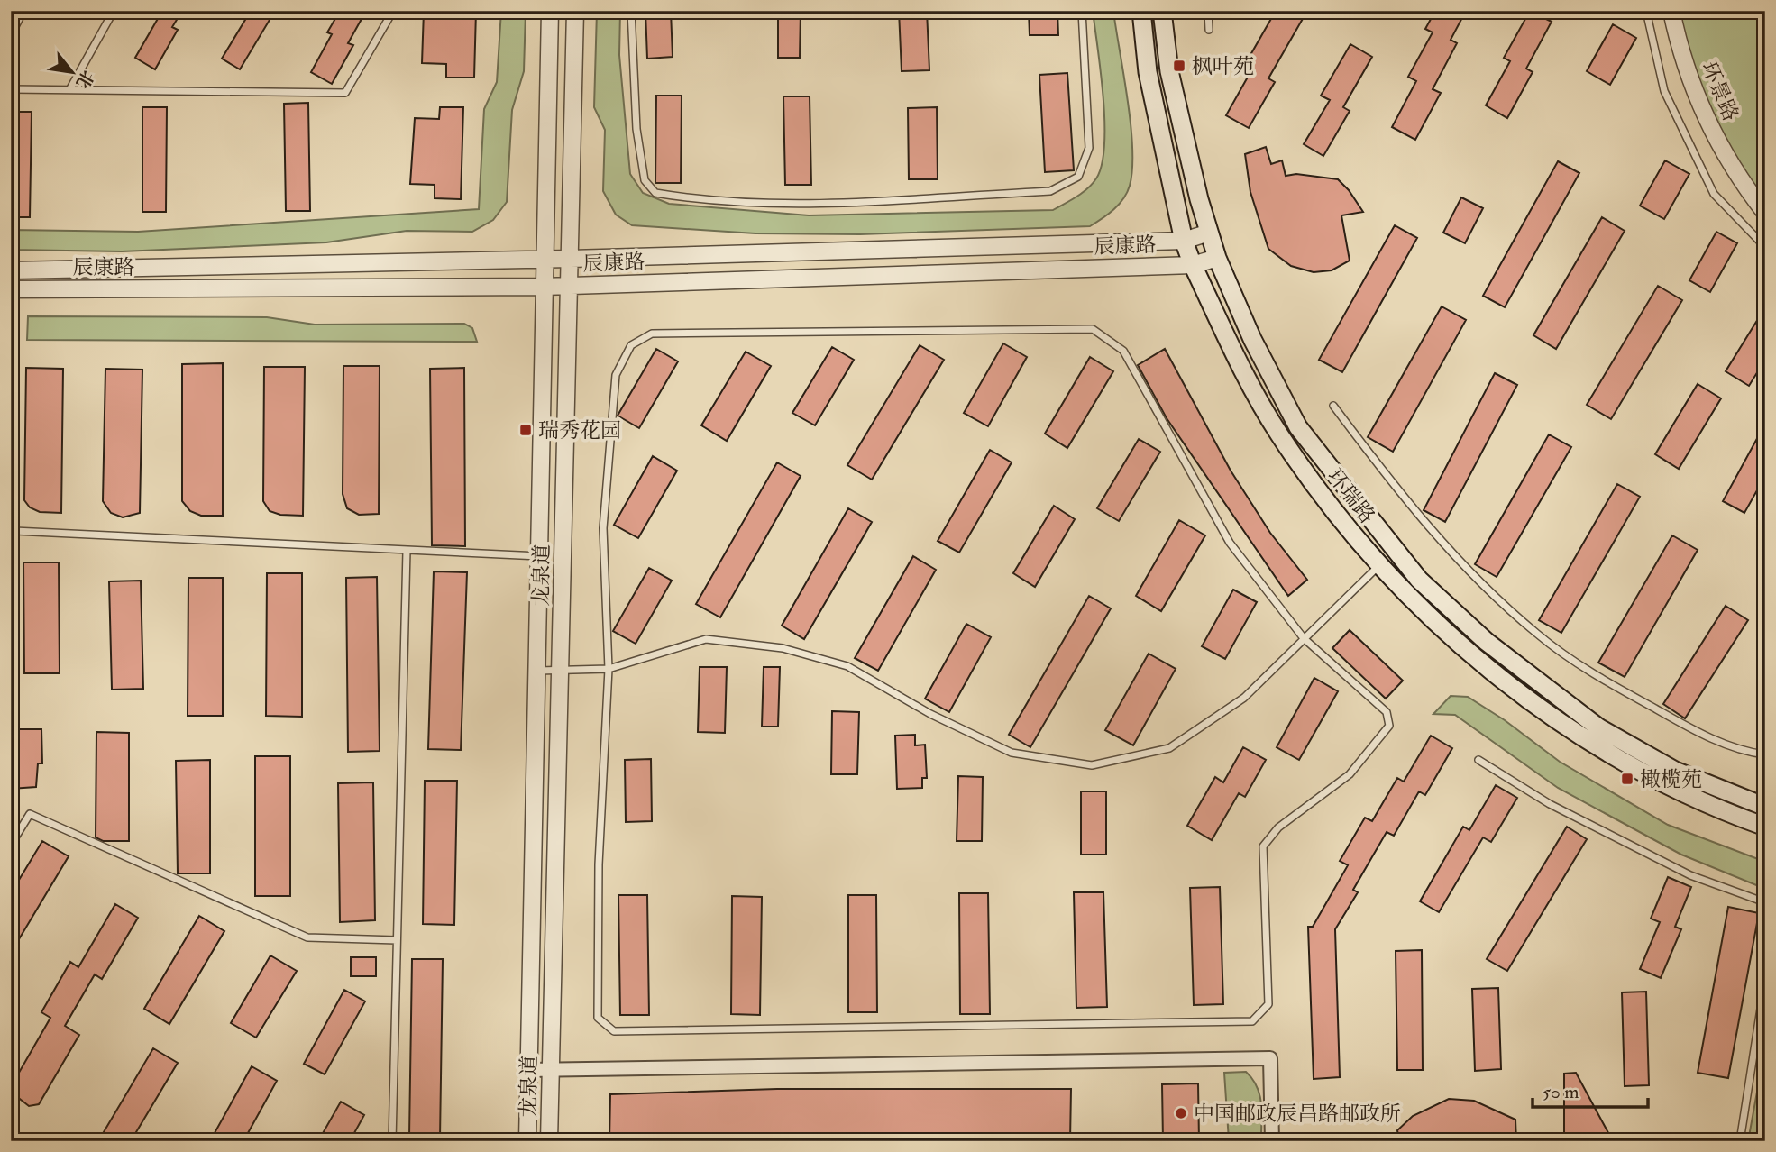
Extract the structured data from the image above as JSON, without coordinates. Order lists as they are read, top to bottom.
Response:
{
  "streets": {
    "main road": ["环瑞路"],
    "street": ["环景路", "辰康路", "龙泉道"]
  },
  "crossings": [
    ["辰康路", "环瑞路"],
    ["辰康路", "龙泉道"]
  ],
  "places": {
    "transit": ["枫叶苑", "瑞秀花园", "橄榄苑"],
    "other": ["中国邮政辰昌路邮政所"]
  },
  "scale_bar": "50 m",
  "north": "bottom right"
}
